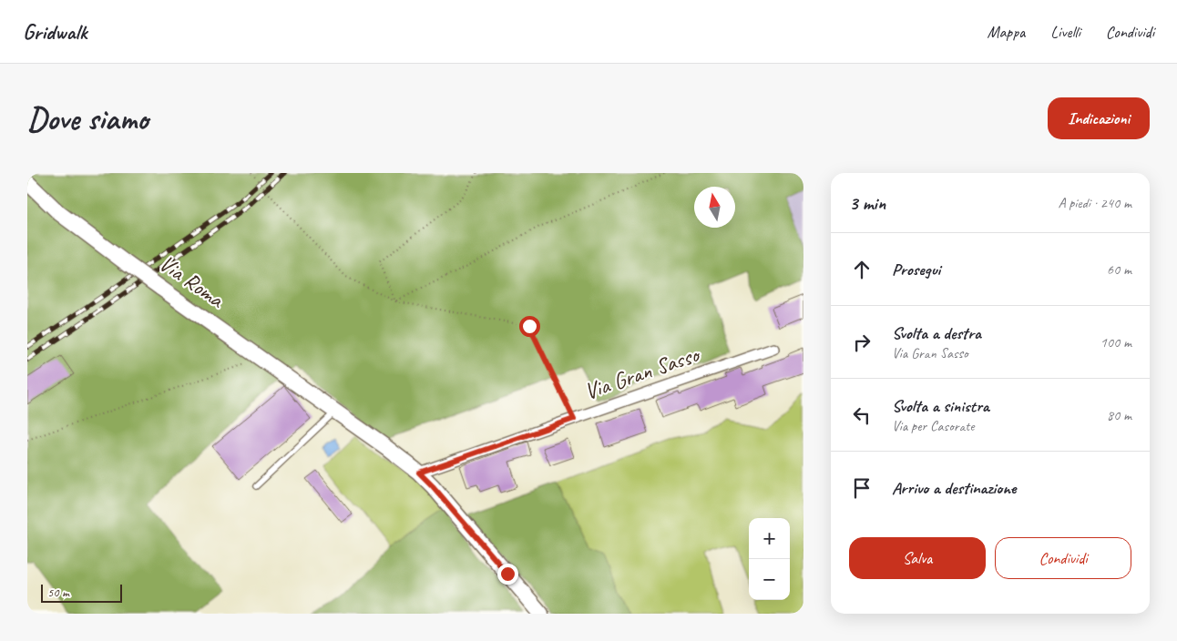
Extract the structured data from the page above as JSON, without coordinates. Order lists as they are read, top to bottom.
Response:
{
  "streets": {
    "street": ["Via Roma", "Via Gran Sasso"]
  },
  "crossings": [
    ["Via Roma", "Via Gran Sasso"]
  ],
  "scale_bar": "50 m",
  "north": "top",
  "page": {
    "header": "Gridwalk",
    "nav": ["Mappa", "Livelli", "Condividi"],
    "buttons": [
      "Indicazioni",
      ["Salva", "Condividi"]
    ],
    "title": "Dove siamo",
    "heading": ["3 min", "A piedi · 240 m"],
    "list": [
      ["Prosegui", "60 m"],
      ["Svolta a destra", "Via Gran Sasso", "100 m"],
      ["Svolta a sinistra", "Via per Casorate", "80 m"],
      "Arrivo a destinazione"
    ],
    "map_buttons": ["+", "−"],
    "scale": "50 m"
  }
}
